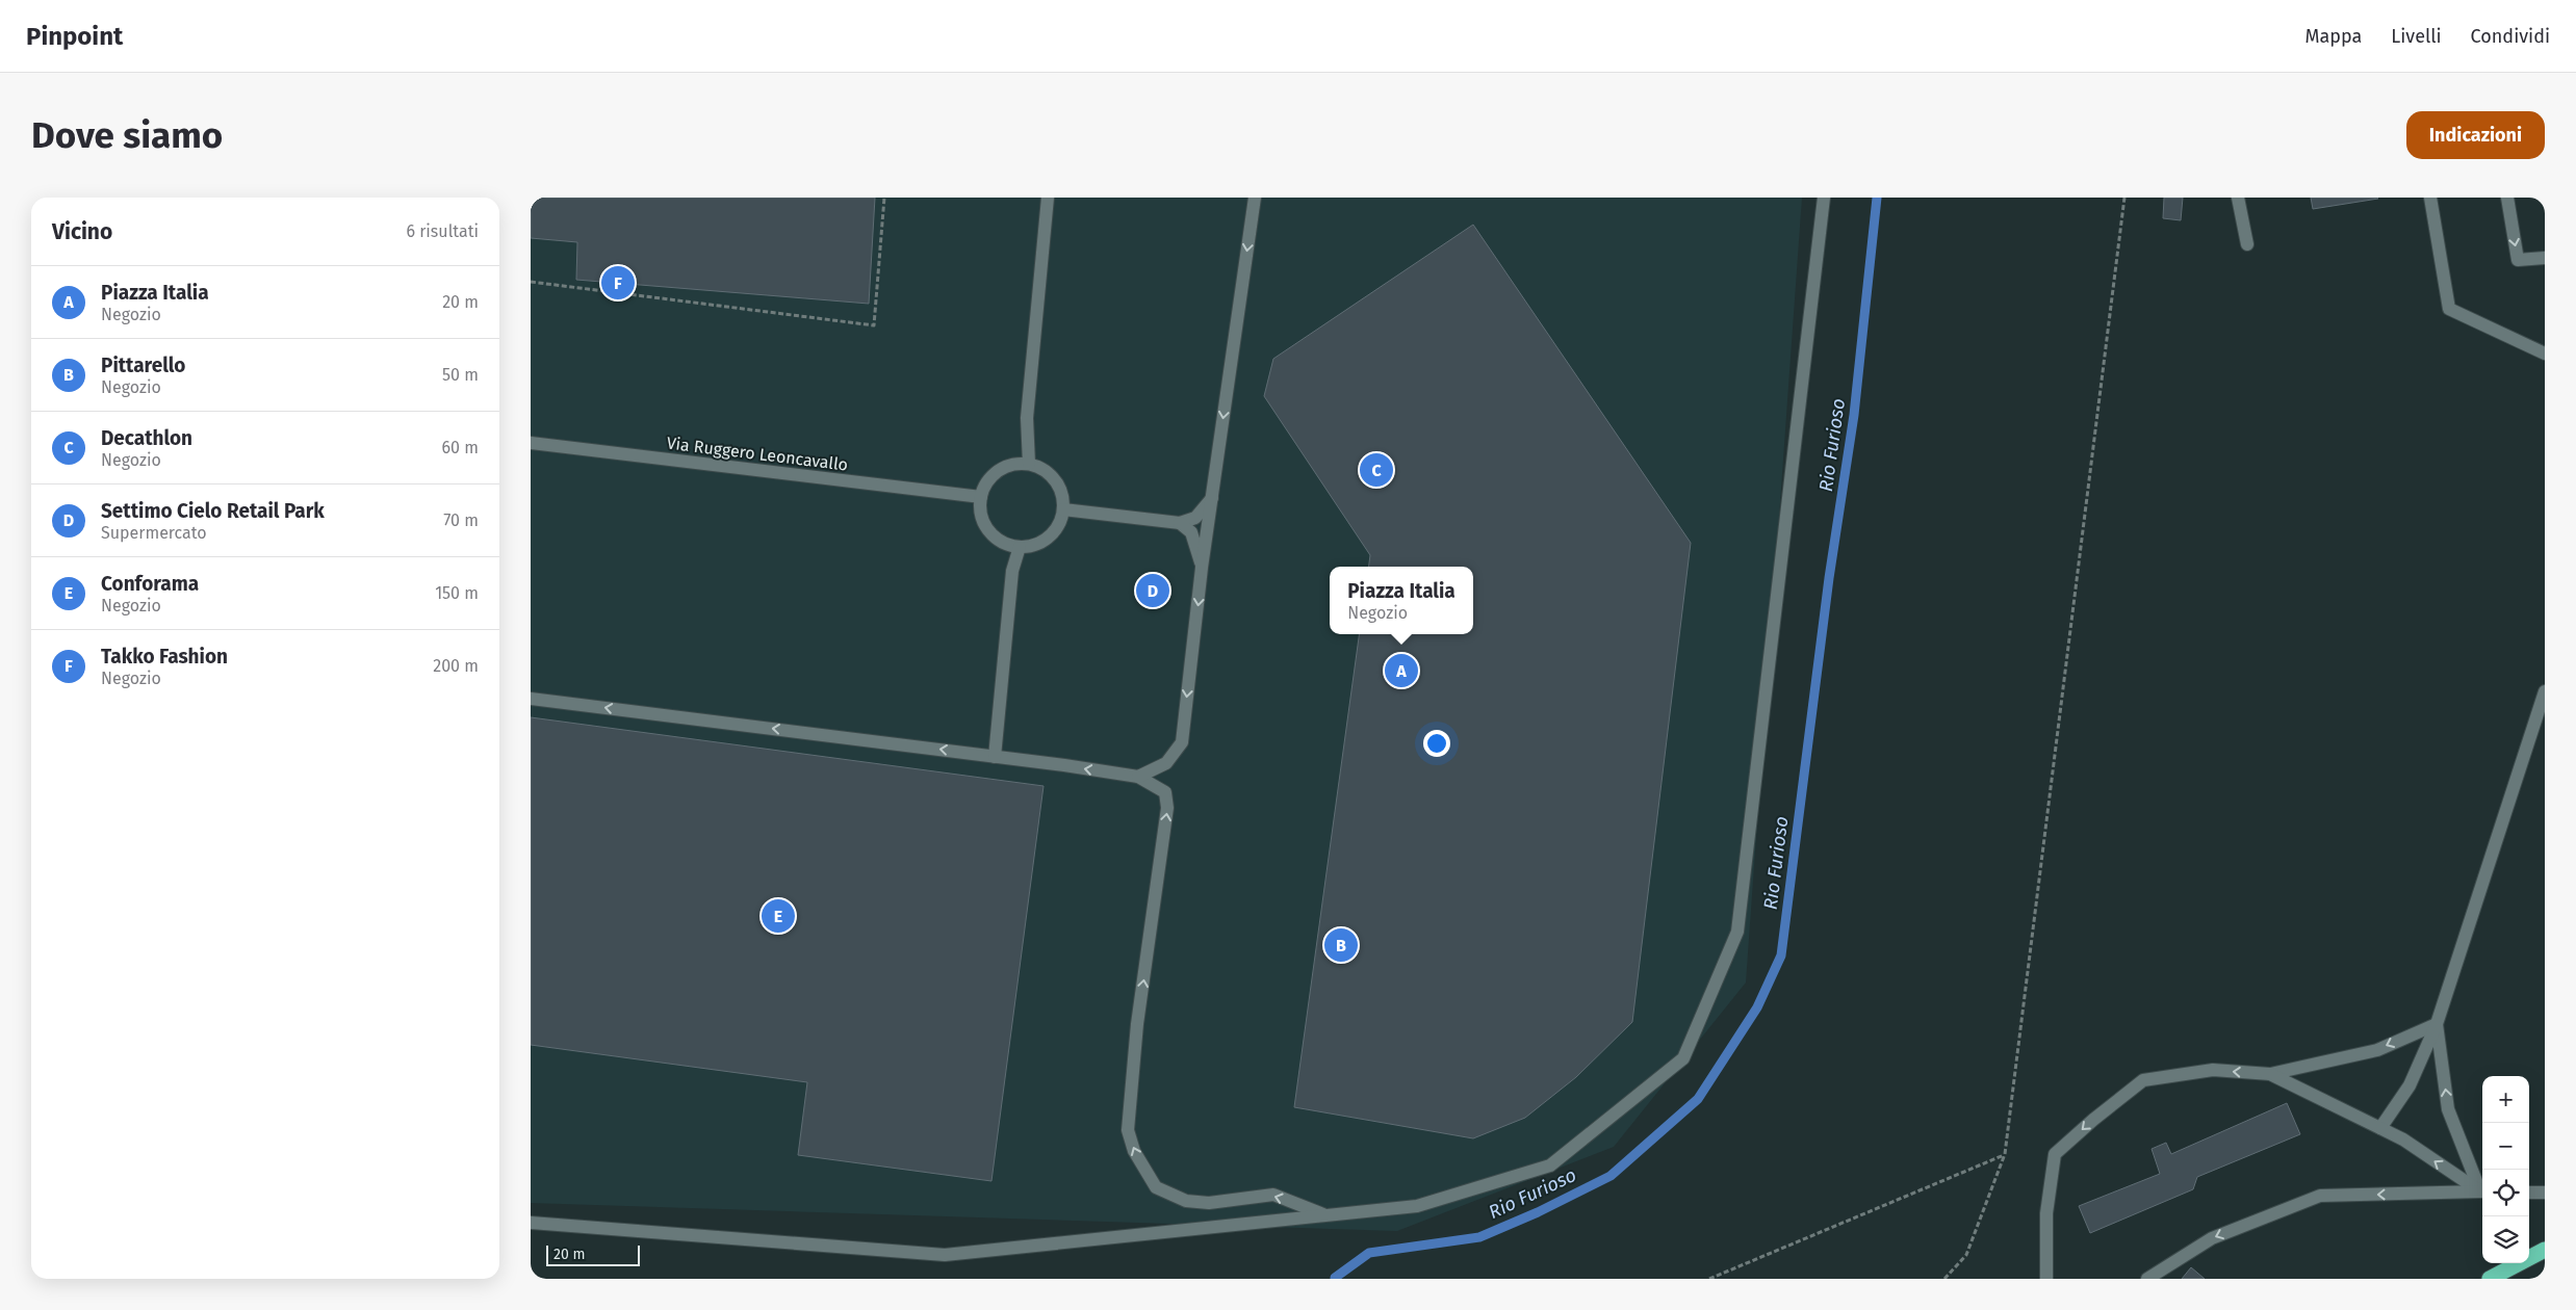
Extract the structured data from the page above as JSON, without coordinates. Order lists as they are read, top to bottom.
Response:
{
  "streets": {
    "lane": ["Via Ruggero Leoncavallo"]
  },
  "water": ["Rio Furioso"],
  "scale_bar": "20 m",
  "page": {
    "header": "Pinpoint",
    "nav": ["Mappa", "Livelli", "Condividi"],
    "buttons": "Indicazioni",
    "title": "Dove siamo",
    "heading": ["Vicino", "6 risultati"],
    "pins": [
      "F",
      "C",
      "D",
      "A",
      "E",
      "B"
    ],
    "list": [
      {
        "mark": "A",
        "name": "Piazza Italia",
        "note": "Negozio",
        "value": "20 m"
      },
      {
        "mark": "B",
        "name": "Pittarello",
        "note": "Negozio",
        "value": "50 m"
      },
      {
        "mark": "C",
        "name": "Decathlon",
        "note": "Negozio",
        "value": "60 m"
      },
      {
        "mark": "D",
        "name": "Settimo Cielo Retail Park",
        "note": "Supermercato",
        "value": "70 m"
      },
      {
        "mark": "E",
        "name": "Conforama",
        "note": "Negozio",
        "value": "150 m"
      },
      {
        "mark": "F",
        "name": "Takko Fashion",
        "note": "Negozio",
        "value": "200 m"
      }
    ],
    "popup": ["Piazza Italia", "Negozio"],
    "map_buttons": ["+", "−"],
    "scale": "20 m"
  }
}
